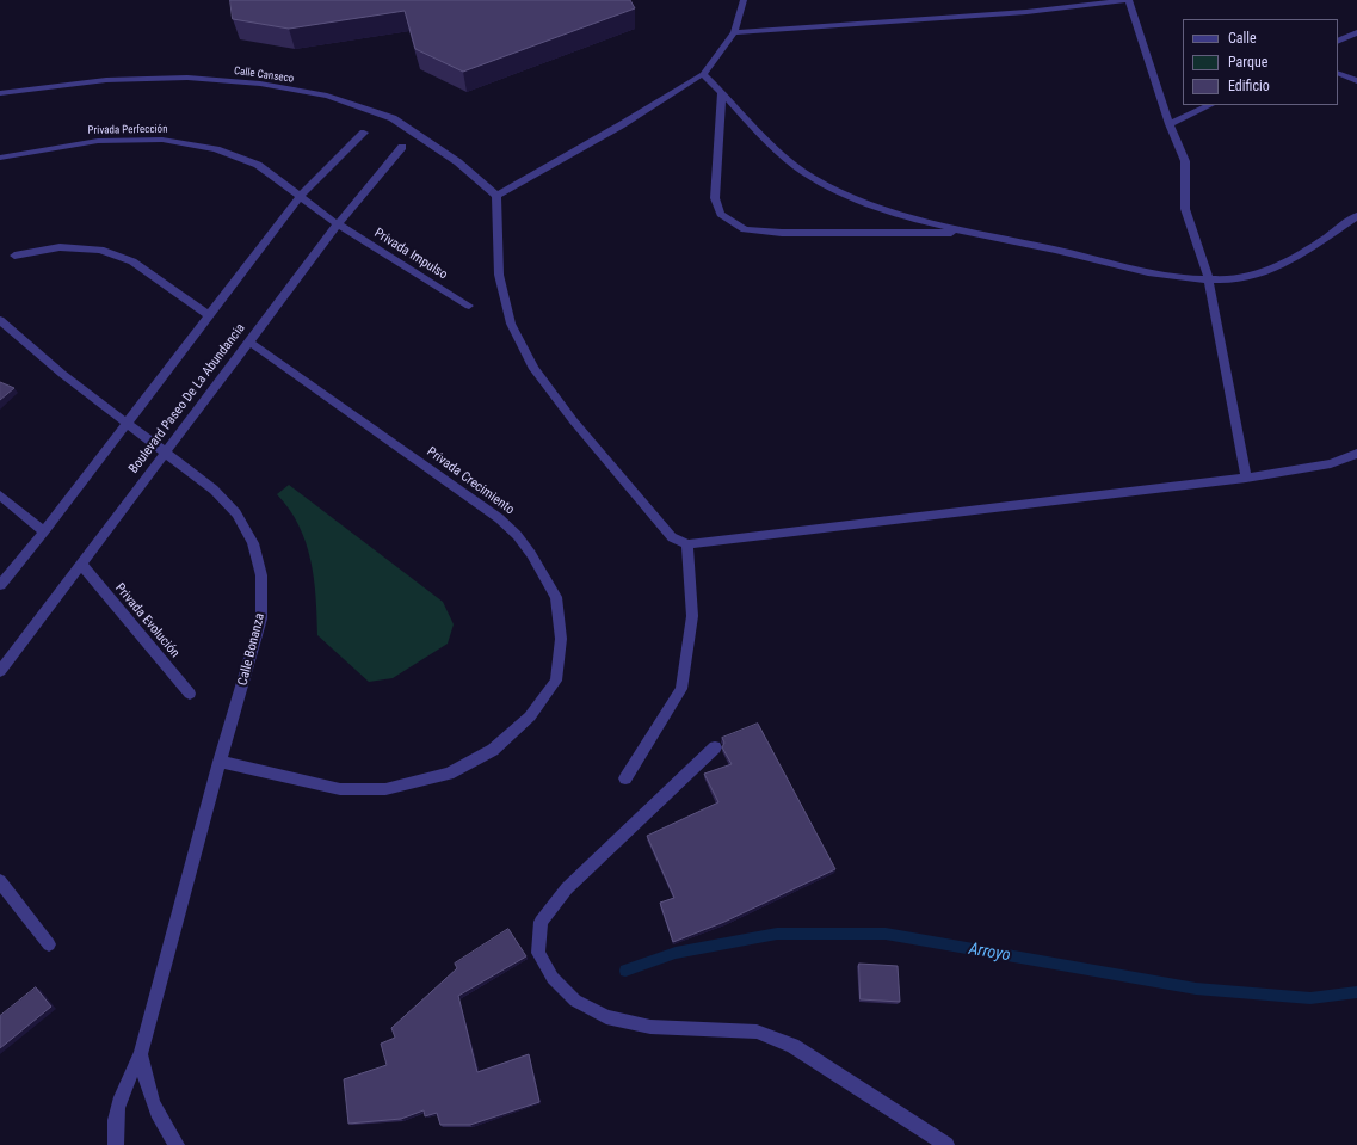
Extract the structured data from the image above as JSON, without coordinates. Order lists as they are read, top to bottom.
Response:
{
  "streets": {
    "street": [
      "Calle Canseco",
      "Privada Perfección",
      "Privada Impulso",
      "Boulevard Paseo De La Abundancia",
      "Privada Crecimiento",
      "Privada Evolución",
      "Calle Bonanza"
    ]
  },
  "crossings": [
    ["Privada Perfección", "Privada Impulso"],
    ["Privada Perfección", "Boulevard Paseo De La Abundancia"],
    ["Privada Impulso", "Boulevard Paseo De La Abundancia"],
    ["Boulevard Paseo De La Abundancia", "Privada Crecimiento"],
    ["Boulevard Paseo De La Abundancia", "Privada Evolución"],
    ["Boulevard Paseo De La Abundancia", "Calle Bonanza"],
    ["Privada Crecimiento", "Calle Bonanza"]
  ],
  "water": ["Arroyo"],
  "legend": ["Calle", "Parque", "Edificio"]
}
